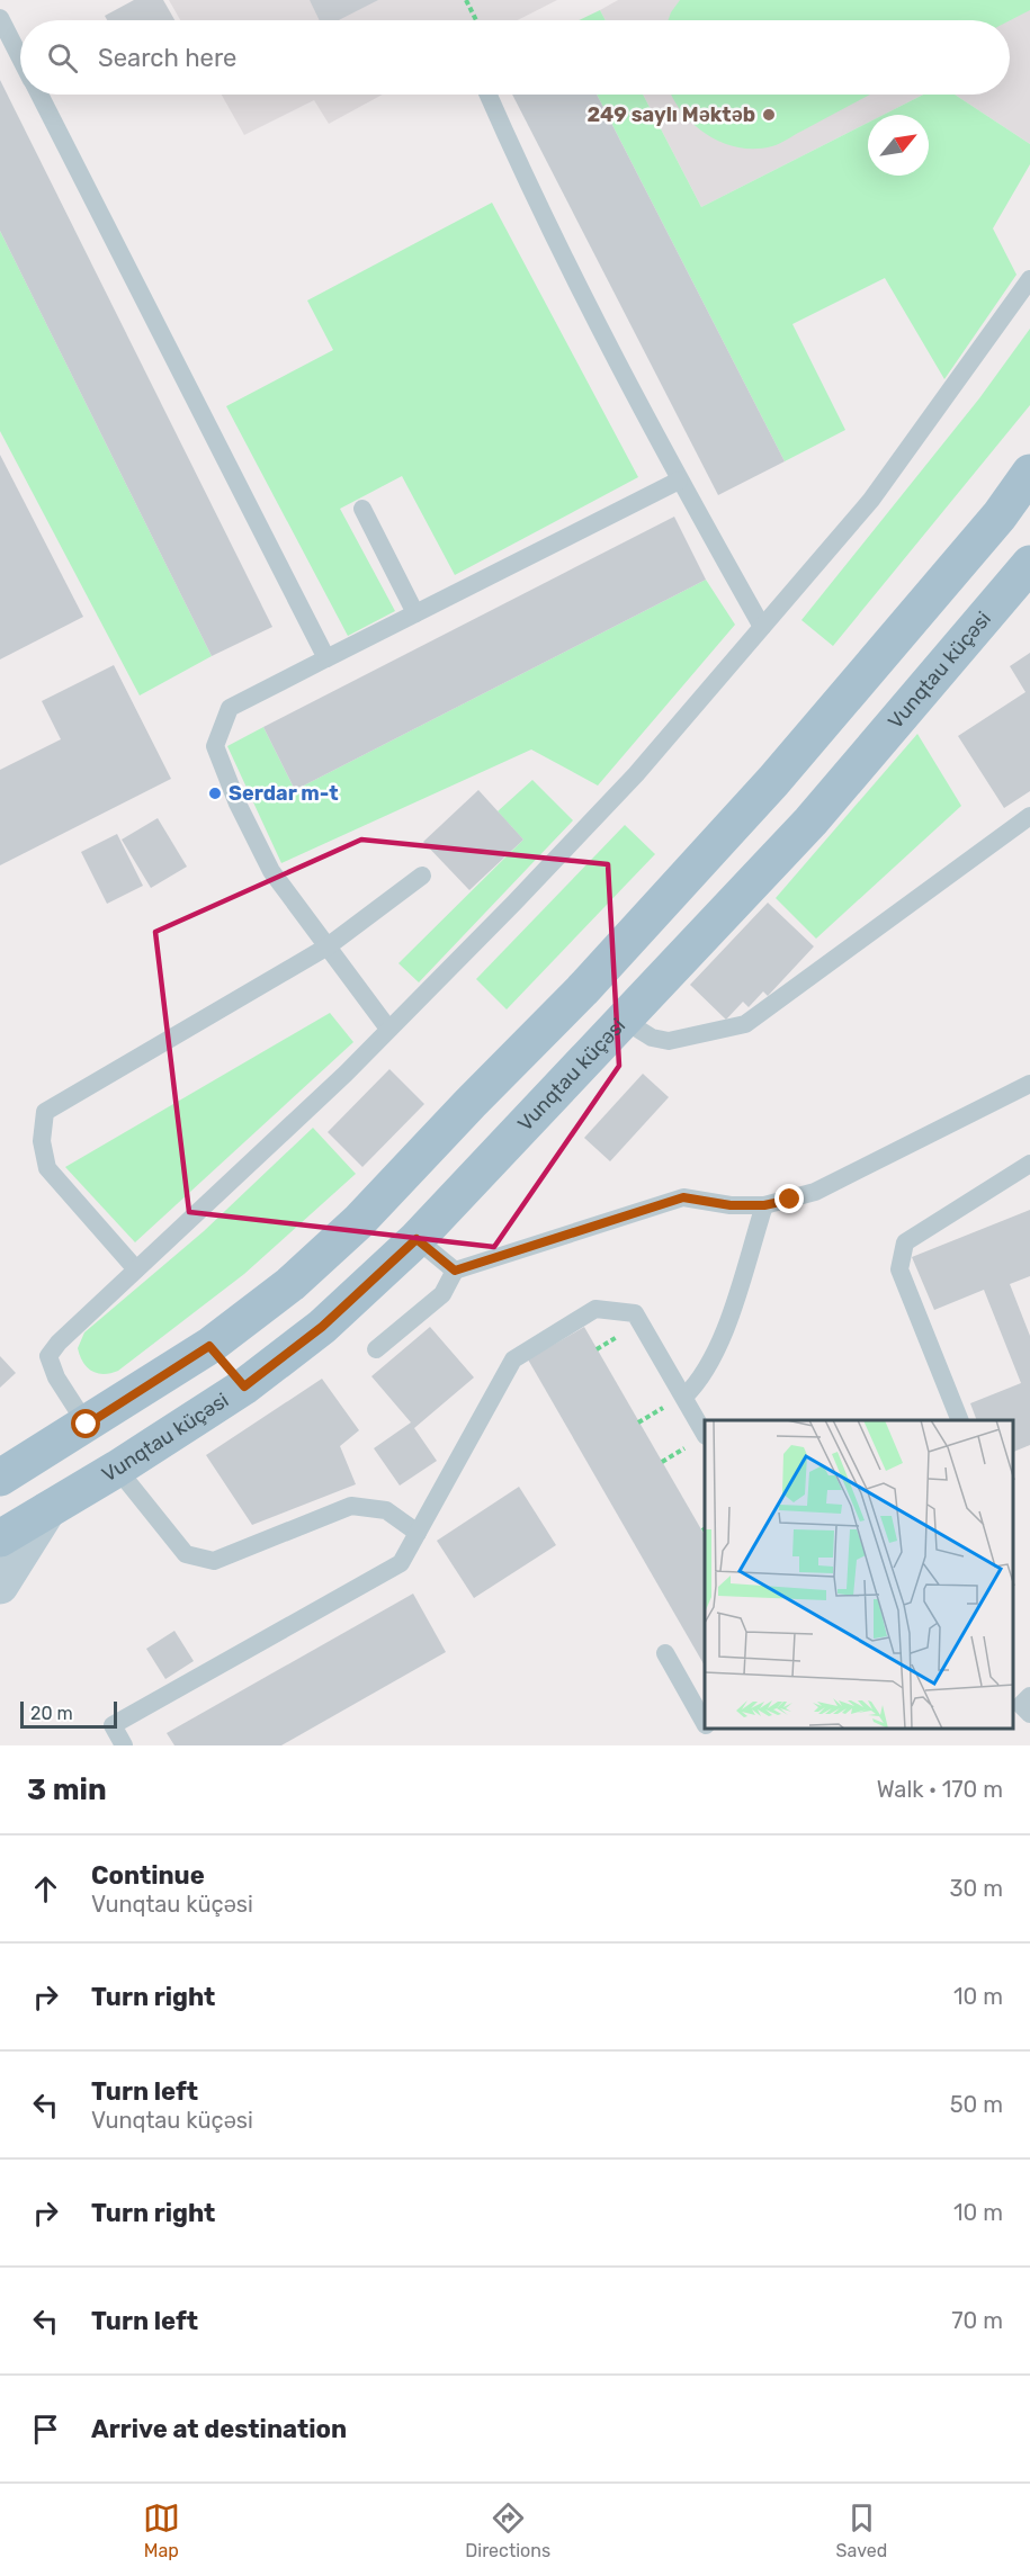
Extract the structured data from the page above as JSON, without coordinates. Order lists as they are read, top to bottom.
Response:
{
  "streets": {
    "main road": ["Vunqtau küçəsi"]
  },
  "places": ["249 saylı Məktəb", "Serdar m-t"],
  "scale_bar": "20 m",
  "north": "top right",
  "page": {
    "search": "Search here",
    "scale": "20 m",
    "heading": ["3 min", "Walk · 170 m"],
    "list": [
      ["Continue", "Vunqtau küçəsi", "30 m"],
      ["Turn right", "10 m"],
      ["Turn left", "Vunqtau küçəsi", "50 m"],
      ["Turn right", "10 m"],
      ["Turn left", "70 m"],
      "Arrive at destination"
    ],
    "nav": ["Map", "Directions", "Saved"]
  }
}
